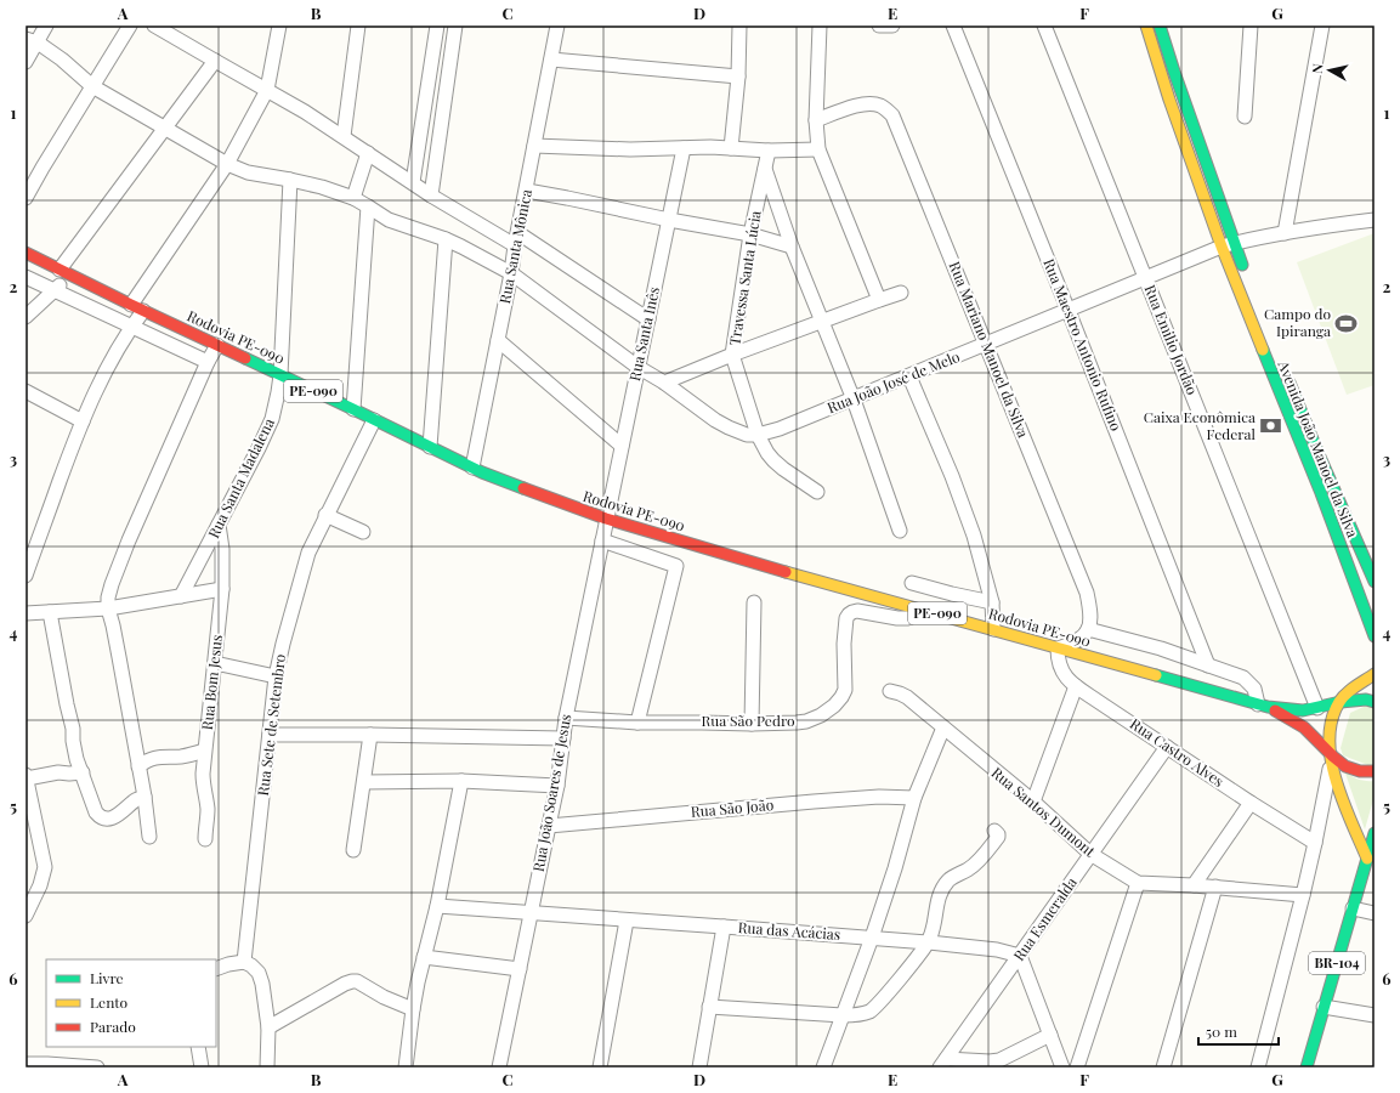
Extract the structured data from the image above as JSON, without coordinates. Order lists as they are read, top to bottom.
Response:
{
  "streets": {
    "main road": [
      "Rodovia PE-090",
      "PE-090",
      "Avenida João Manoel da Silva",
      "BR-104"
    ],
    "street": [
      "Rua Santa Mônica",
      "Travessa Santa Lúcia",
      "Rua Santa Inês",
      "Rua Emilio Jordão",
      "Rua Maestro Antonio Rufino",
      "Rua Mariano Manoel da Silva",
      "Rua João José de Melo",
      "Rua Santa Madalena",
      "Rua Bom Jesus",
      "Rua São Pedro",
      "Rua Sete de Setembro",
      "Rua Castro Alves",
      "Rua João Soares de Jesus",
      "Rua São João",
      "Rua Santos Dumont",
      "Rua Esmeralda",
      "Rua das Acácias"
    ]
  },
  "crossings": [
    ["Rua Santa Mônica", "Rodovia PE-090"],
    ["Travessa Santa Lúcia", "Rua João José de Melo"],
    ["Rua Santa Inês", "Rodovia PE-090"],
    ["Rua Santa Inês", "Rua João Soares de Jesus"],
    ["Rodovia PE-090", "Rua Emilio Jordão"],
    ["Rodovia PE-090", "Rua Santa Madalena"],
    ["Rodovia PE-090", "Rua São Pedro"],
    ["Rodovia PE-090", "Rua Sete de Setembro"],
    ["Rodovia PE-090", "Rua Castro Alves"],
    ["Rodovia PE-090", "Rua João Soares de Jesus"],
    ["Rua Emilio Jordão", "Rua João José de Melo"],
    ["Rua Maestro Antonio Rufino", "Rua João José de Melo"],
    ["Rua Mariano Manoel da Silva", "Rua João José de Melo"],
    ["Rua João José de Melo", "Avenida João Manoel da Silva"],
    ["Rua Santa Madalena", "Rua Bom Jesus"],
    ["Rua São Pedro", "Rua João Soares de Jesus"],
    ["Rua Castro Alves", "Rua Esmeralda"],
    ["Rua João Soares de Jesus", "Rua São João"],
    ["Rua João Soares de Jesus", "Rua das Acácias"],
    ["Rua Santos Dumont", "Rua Esmeralda"],
    ["Rua Esmeralda", "Rua das Acácias"]
  ],
  "places": {
    "sports": ["Campo do Ipiranga"],
    "bank": ["Caixa Econômica Federal"]
  },
  "legend": ["Livre", "Lento", "Parado"],
  "scale_bar": "50 m",
  "north": "left",
  "grid": {
    "columns": [
      "A",
      "B",
      "C",
      "D",
      "E",
      "F",
      "G"
    ],
    "rows": [
      "1",
      "2",
      "3",
      "4",
      "5",
      "6"
    ]
  }
}
